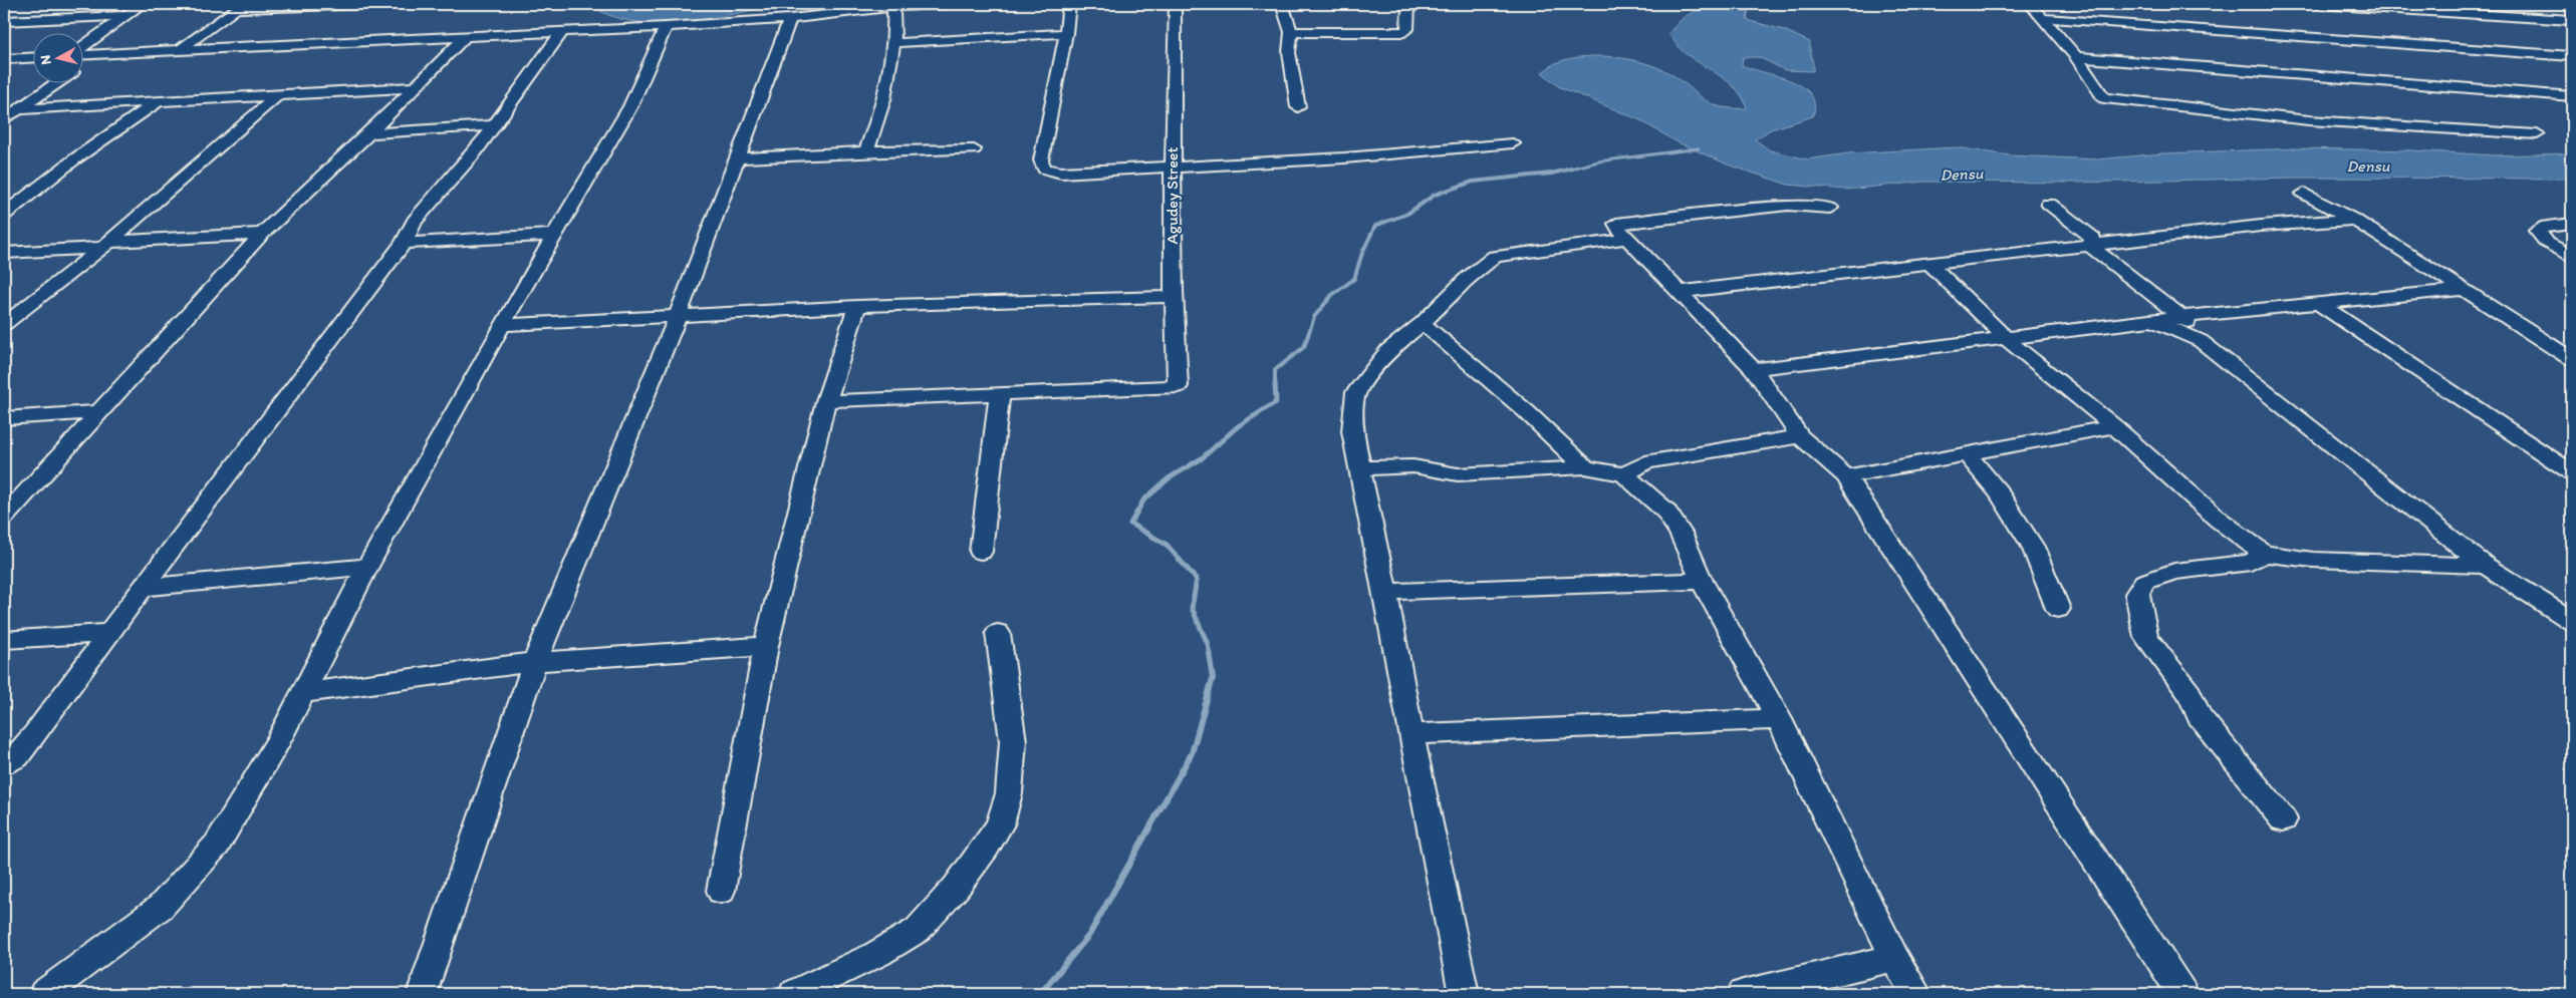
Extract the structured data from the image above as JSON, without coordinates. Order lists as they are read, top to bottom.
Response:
{
  "streets": {
    "street": ["Agudey Street"]
  },
  "water": ["Densu"],
  "north": "left"
}
